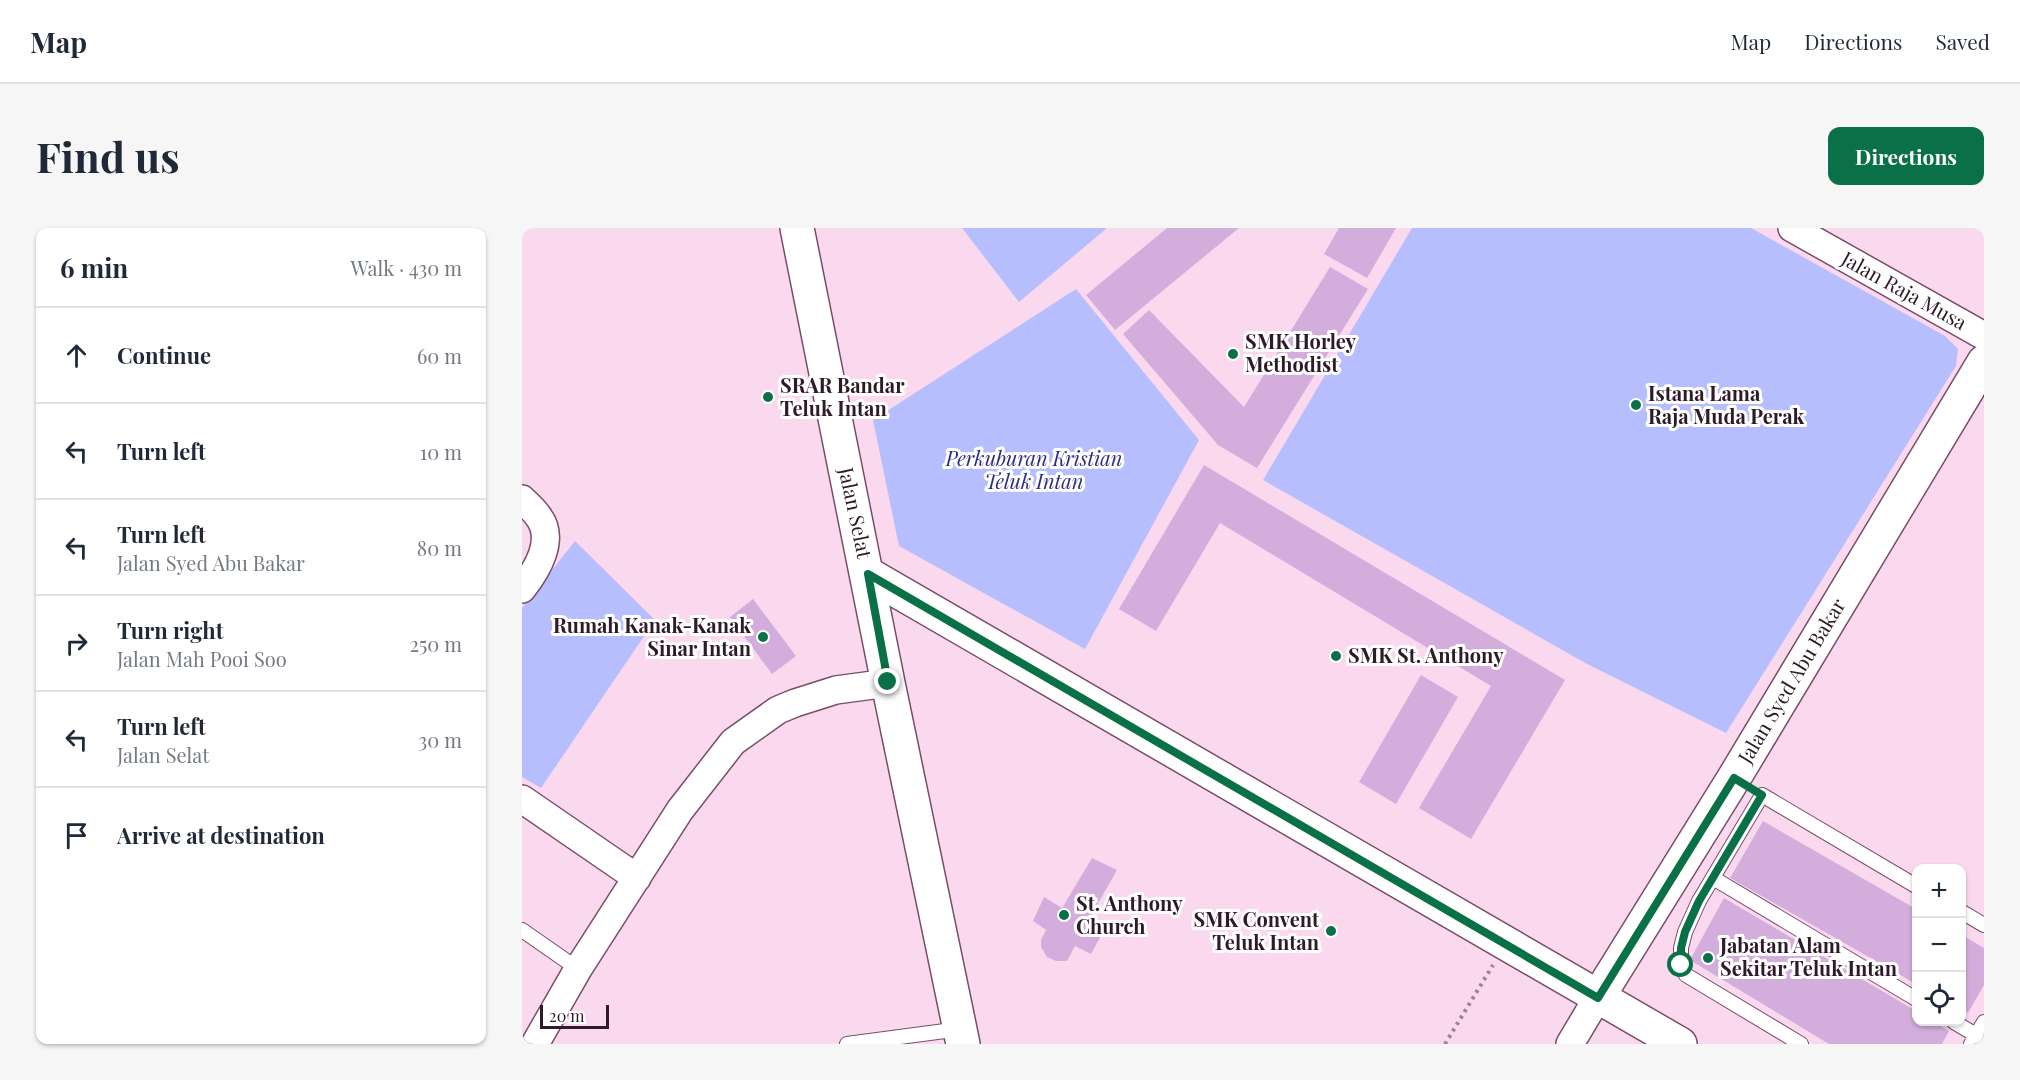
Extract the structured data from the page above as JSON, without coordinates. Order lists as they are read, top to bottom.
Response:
{
  "streets": {
    "street": ["Jalan Raja Musa", "Jalan Selat", "Jalan Syed Abu Bakar"]
  },
  "parks": ["Perkuburan Kristian Teluk Intan"],
  "places": [
    "SMK Horley Methodist",
    "SRAR Bandar Teluk Intan",
    "Istana Lama Raja Muda Perak",
    "Rumah Kanak-Kanak Sinar Intan",
    "SMK St. Anthony",
    "St. Anthony Church",
    "SMK Convent Teluk Intan",
    "Jabatan Alam Sekitar Teluk Intan"
  ],
  "scale_bar": "20 m",
  "page": {
    "header": "Map",
    "nav": ["Map", "Directions", "Saved"],
    "buttons": "Directions",
    "title": "Find us",
    "heading": ["6 min", "Walk · 430 m"],
    "list": [
      ["Continue", "60 m"],
      ["Turn left", "10 m"],
      ["Turn left", "Jalan Syed Abu Bakar", "80 m"],
      ["Turn right", "Jalan Mah Pooi Soo", "250 m"],
      ["Turn left", "Jalan Selat", "30 m"],
      "Arrive at destination"
    ],
    "map_buttons": ["+", "−"],
    "scale": "20 m"
  }
}
